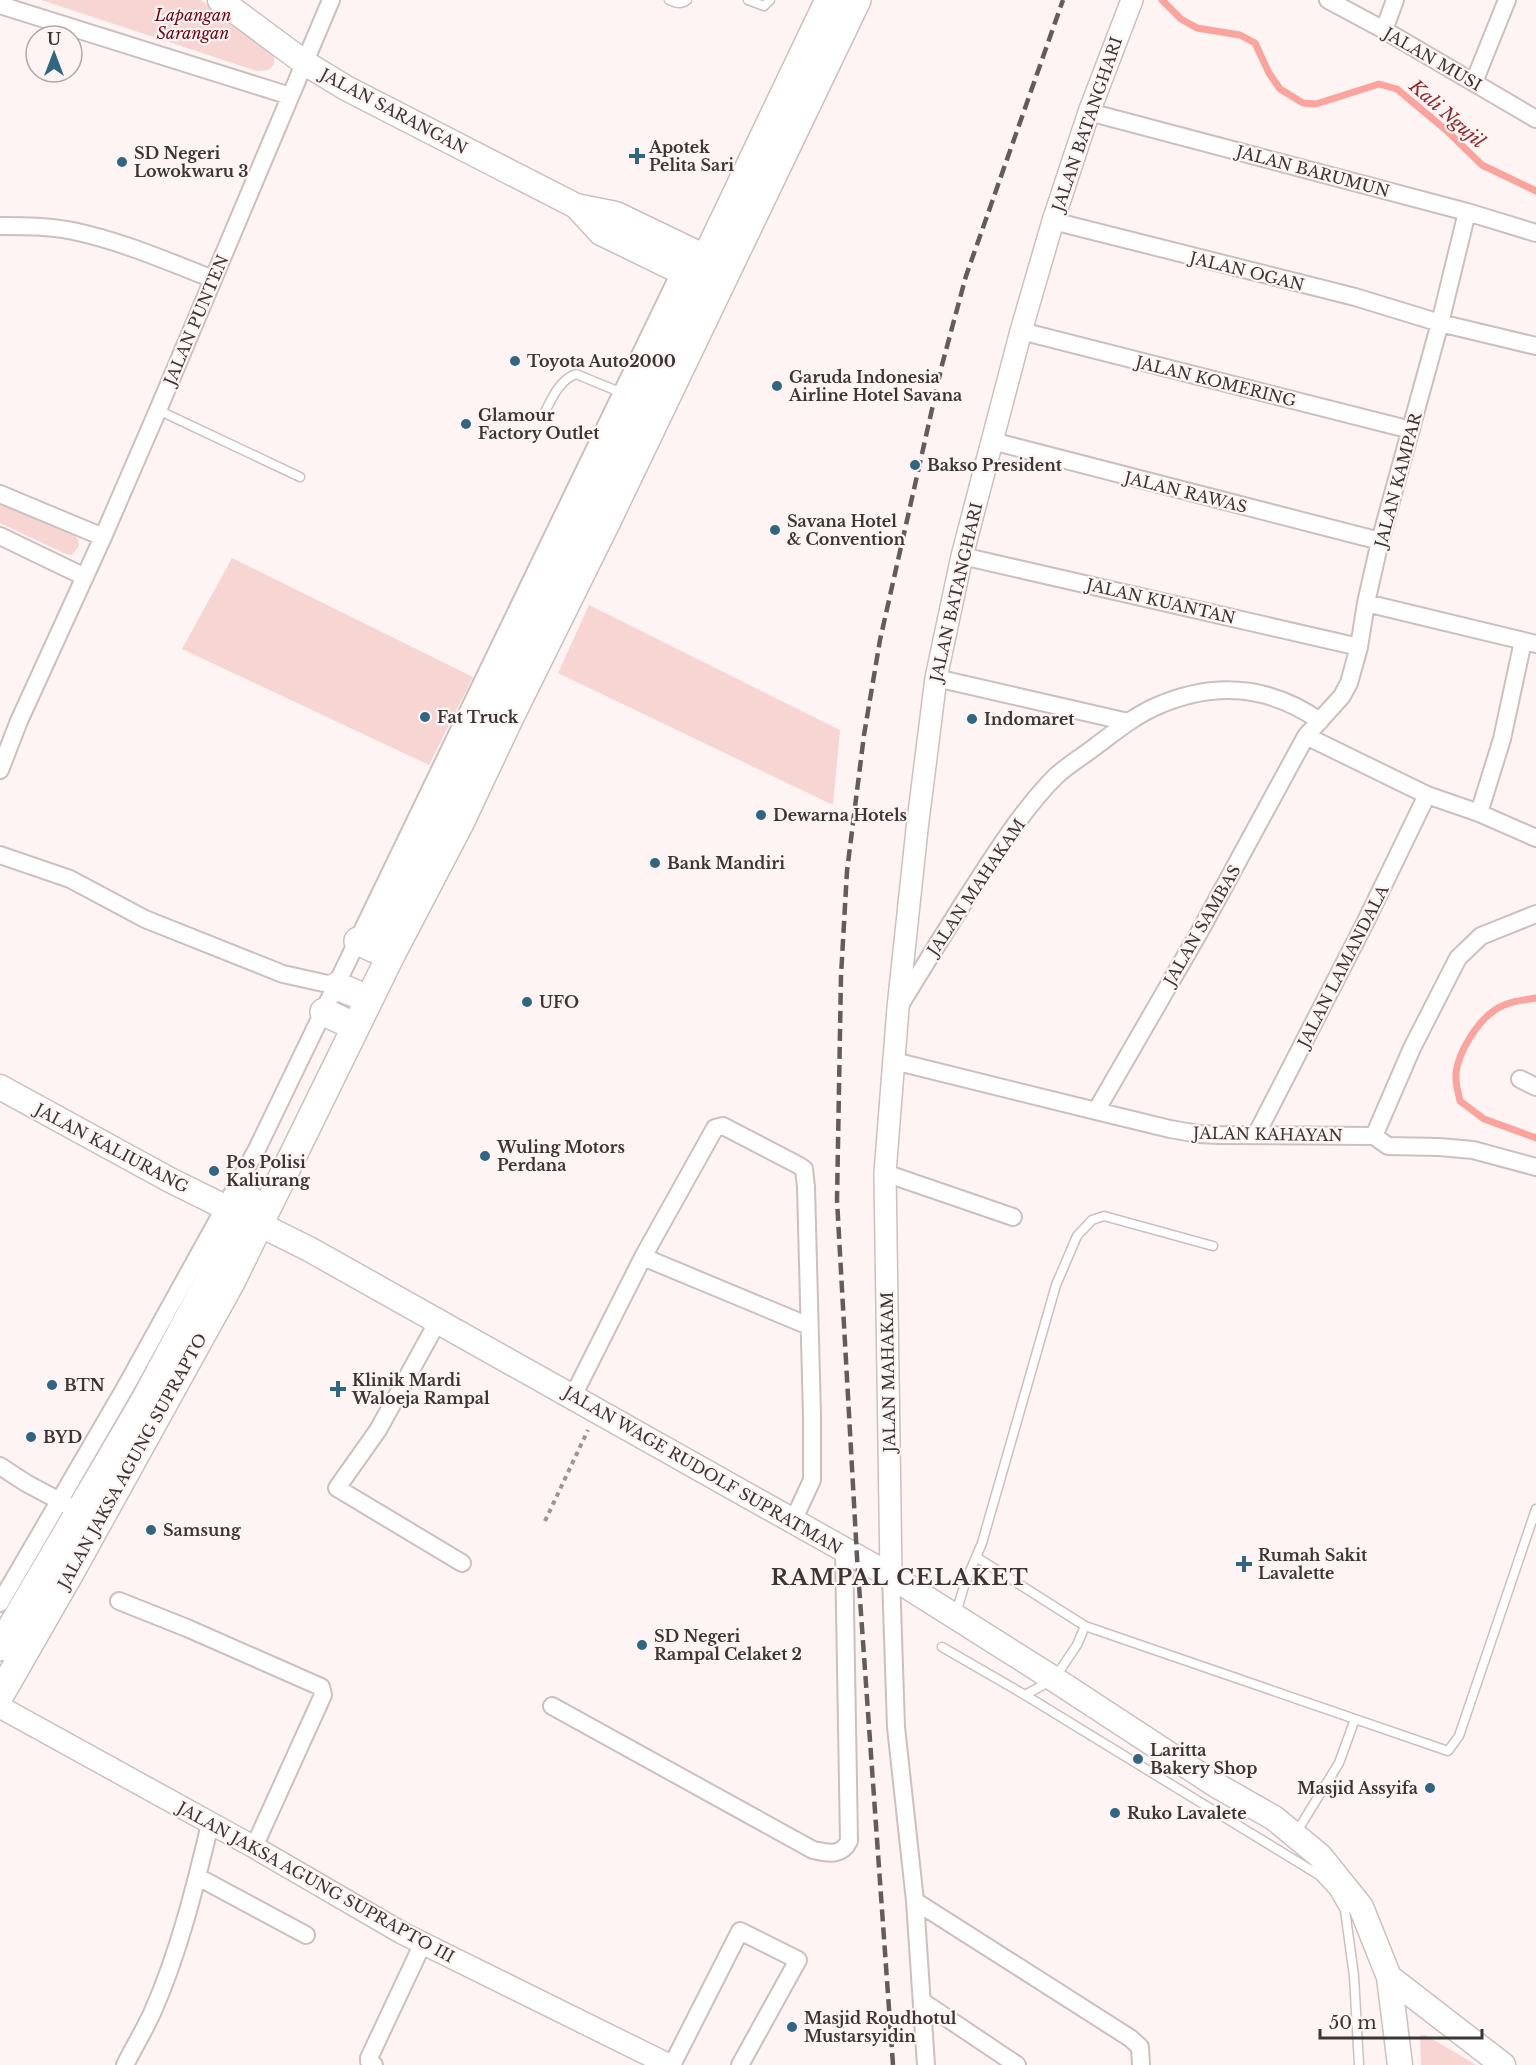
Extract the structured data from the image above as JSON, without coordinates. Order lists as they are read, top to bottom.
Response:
{
  "streets": {
    "main road": [
      "JALAN SARANGAN",
      "JALAN KALIURANG",
      "JALAN JAKSA AGUNG SUPRAPTO",
      "JALAN WAGE RUDOLF SUPRATMAN"
    ],
    "street": [
      "JALAN MUSI",
      "JALAN BATANGHARI",
      "JALAN BARUMUN",
      "JALAN OGAN",
      "JALAN PUNTEN",
      "JALAN KOMERING",
      "JALAN KAMPAR",
      "JALAN RAWAS",
      "JALAN KUANTAN",
      "JALAN MAHAKAM",
      "JALAN SAMBAS",
      "JALAN LAMANDALA",
      "JALAN KAHAYAN",
      "JALAN JAKSA AGUNG SUPRAPTO III"
    ]
  },
  "crossings": [
    ["JALAN SARANGAN", "JALAN PUNTEN"],
    ["JALAN BATANGHARI", "JALAN BARUMUN"],
    ["JALAN BATANGHARI", "JALAN OGAN"],
    ["JALAN BATANGHARI", "JALAN KOMERING"],
    ["JALAN BATANGHARI", "JALAN RAWAS"],
    ["JALAN BATANGHARI", "JALAN KUANTAN"],
    ["JALAN BATANGHARI", "JALAN MAHAKAM"],
    ["JALAN BATANGHARI", "JALAN KAHAYAN"],
    ["JALAN BARUMUN", "JALAN KAMPAR"],
    ["JALAN OGAN", "JALAN KAMPAR"],
    ["JALAN KOMERING", "JALAN KAMPAR"],
    ["JALAN KAMPAR", "JALAN RAWAS"],
    ["JALAN KAMPAR", "JALAN KUANTAN"],
    ["JALAN KAMPAR", "JALAN MAHAKAM"],
    ["JALAN KAMPAR", "JALAN SAMBAS"],
    ["JALAN MAHAKAM", "JALAN KAHAYAN"],
    ["JALAN MAHAKAM", "JALAN WAGE RUDOLF SUPRATMAN"],
    ["JALAN SAMBAS", "JALAN KAHAYAN"],
    ["JALAN LAMANDALA", "JALAN KAHAYAN"],
    ["JALAN KALIURANG", "JALAN JAKSA AGUNG SUPRAPTO"],
    ["JALAN KALIURANG", "JALAN WAGE RUDOLF SUPRATMAN"],
    ["JALAN JAKSA AGUNG SUPRAPTO", "JALAN WAGE RUDOLF SUPRATMAN"]
  ],
  "districts": ["RAMPAL CELAKET"],
  "water": ["Kali Ngujil"],
  "parks": ["Lapangan Sarangan"],
  "places": {
    "health": ["Apotek Pelita Sari", "Klinik Mardi Waloeja Rampal", "Rumah Sakit Lavalette"],
    "other": [
      "SD Negeri Lowokwaru 3",
      "Toyota Auto2000",
      "Garuda Indonesia Airline Hotel Savana",
      "Glamour Factory Outlet",
      "Bakso President",
      "Savana Hotel & Convention",
      "Fat Truck",
      "Indomaret",
      "Dewarna Hotels",
      "Bank Mandiri",
      "UFO",
      "Wuling Motors Perdana",
      "Pos Polisi Kaliurang",
      "BTN",
      "BYD",
      "Samsung",
      "SD Negeri Rampal Celaket 2",
      "Laritta Bakery Shop",
      "Masjid Assyifa",
      "Ruko Lavalete",
      "Masjid Roudhotul Mustarsyidin"
    ]
  },
  "scale_bar": "50 m",
  "north": "top"
}
